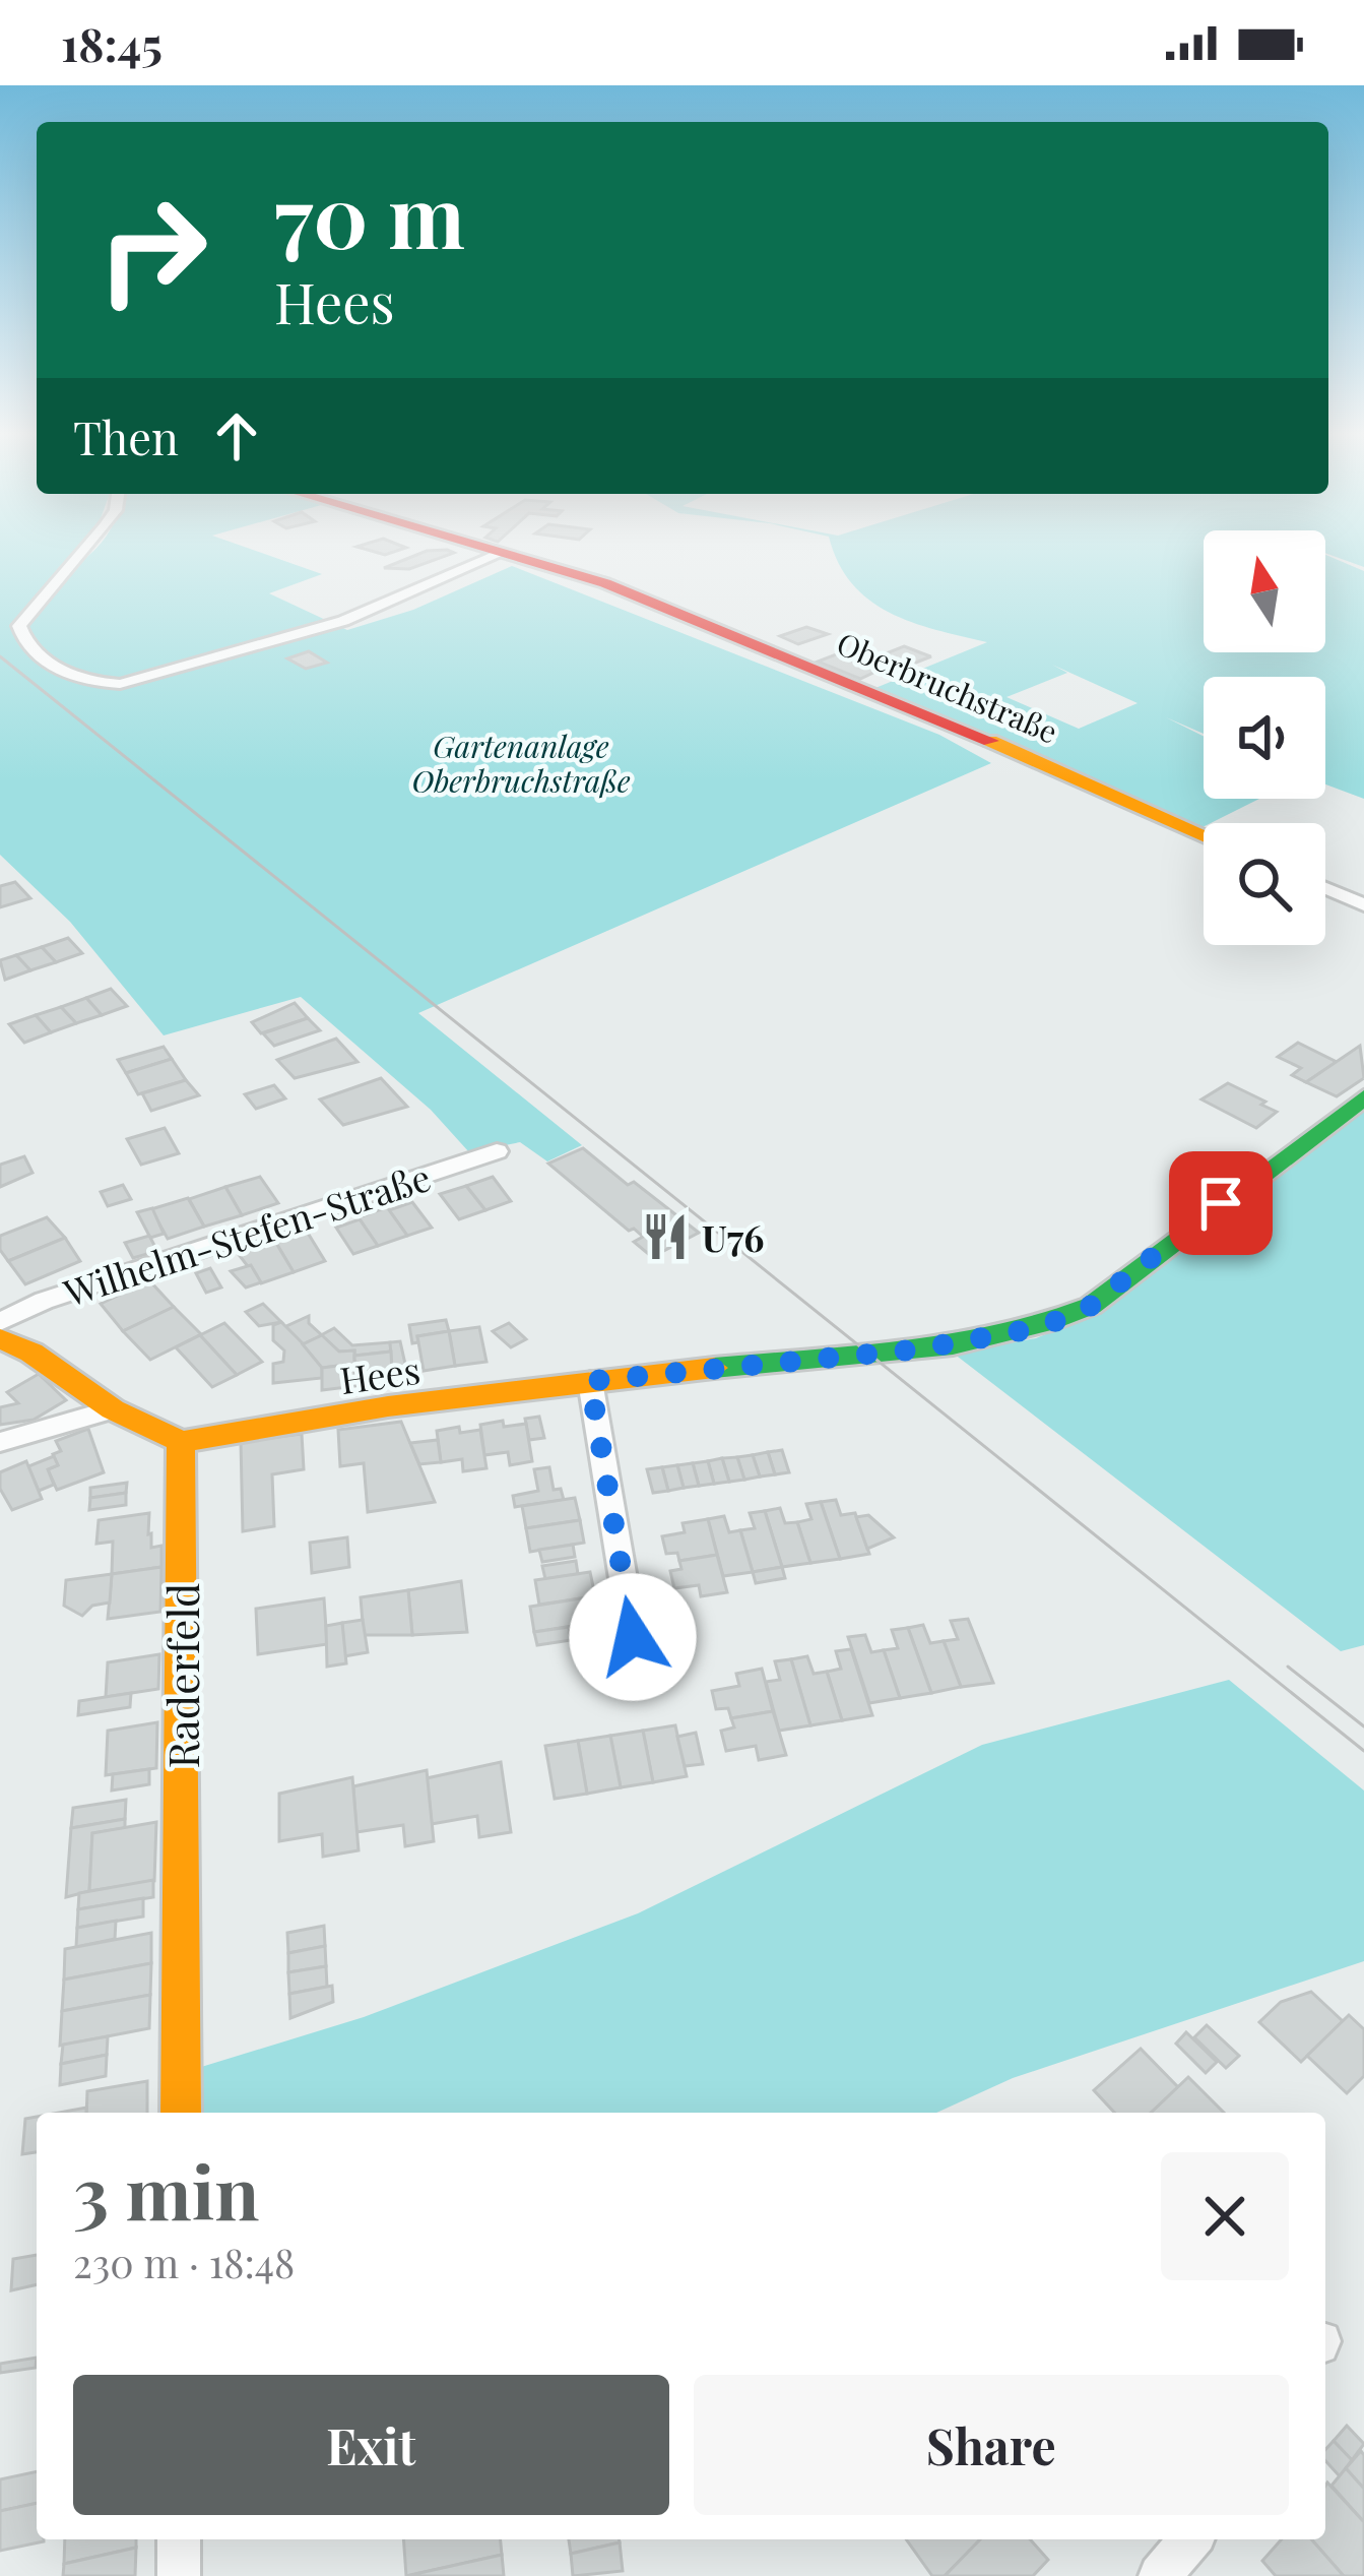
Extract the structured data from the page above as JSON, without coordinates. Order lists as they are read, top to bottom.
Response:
{
  "streets": {
    "street": [
      "Oberbruchstraße",
      "Wilhelm-Stefen-Straße",
      "Hees",
      "Raderfeld"
    ]
  },
  "crossings": [
    ["Hees", "Raderfeld"]
  ],
  "parks": ["Gartenanlage Oberbruchstraße"],
  "places": {
    "restaurant": ["U76"]
  },
  "north": "top",
  "page": {
    "status": "18:45",
    "turn": ["70 m", "Hees"],
    "then": "Then",
    "heading": ["3 min", "230 m · 18:48"],
    "buttons": ["Exit", "Share"]
  }
}
